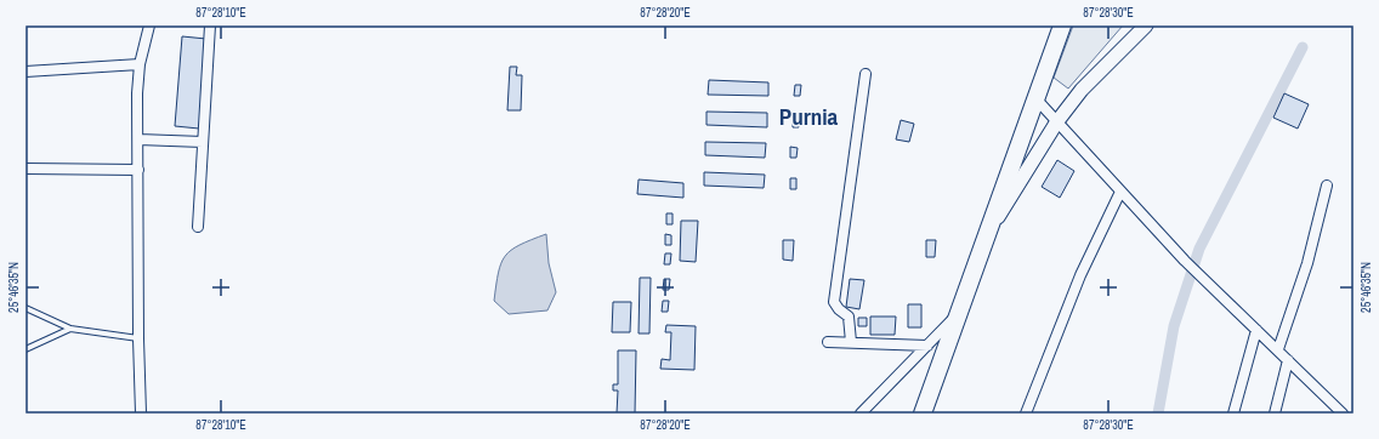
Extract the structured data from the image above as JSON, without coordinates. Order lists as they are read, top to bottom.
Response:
{
  "districts": ["Purnia"],
  "coordinates": [
    "87°28'10\"E",
    "87°28'20\"E",
    "87°28'30\"E",
    "25°46'35\"N"
  ]
}
